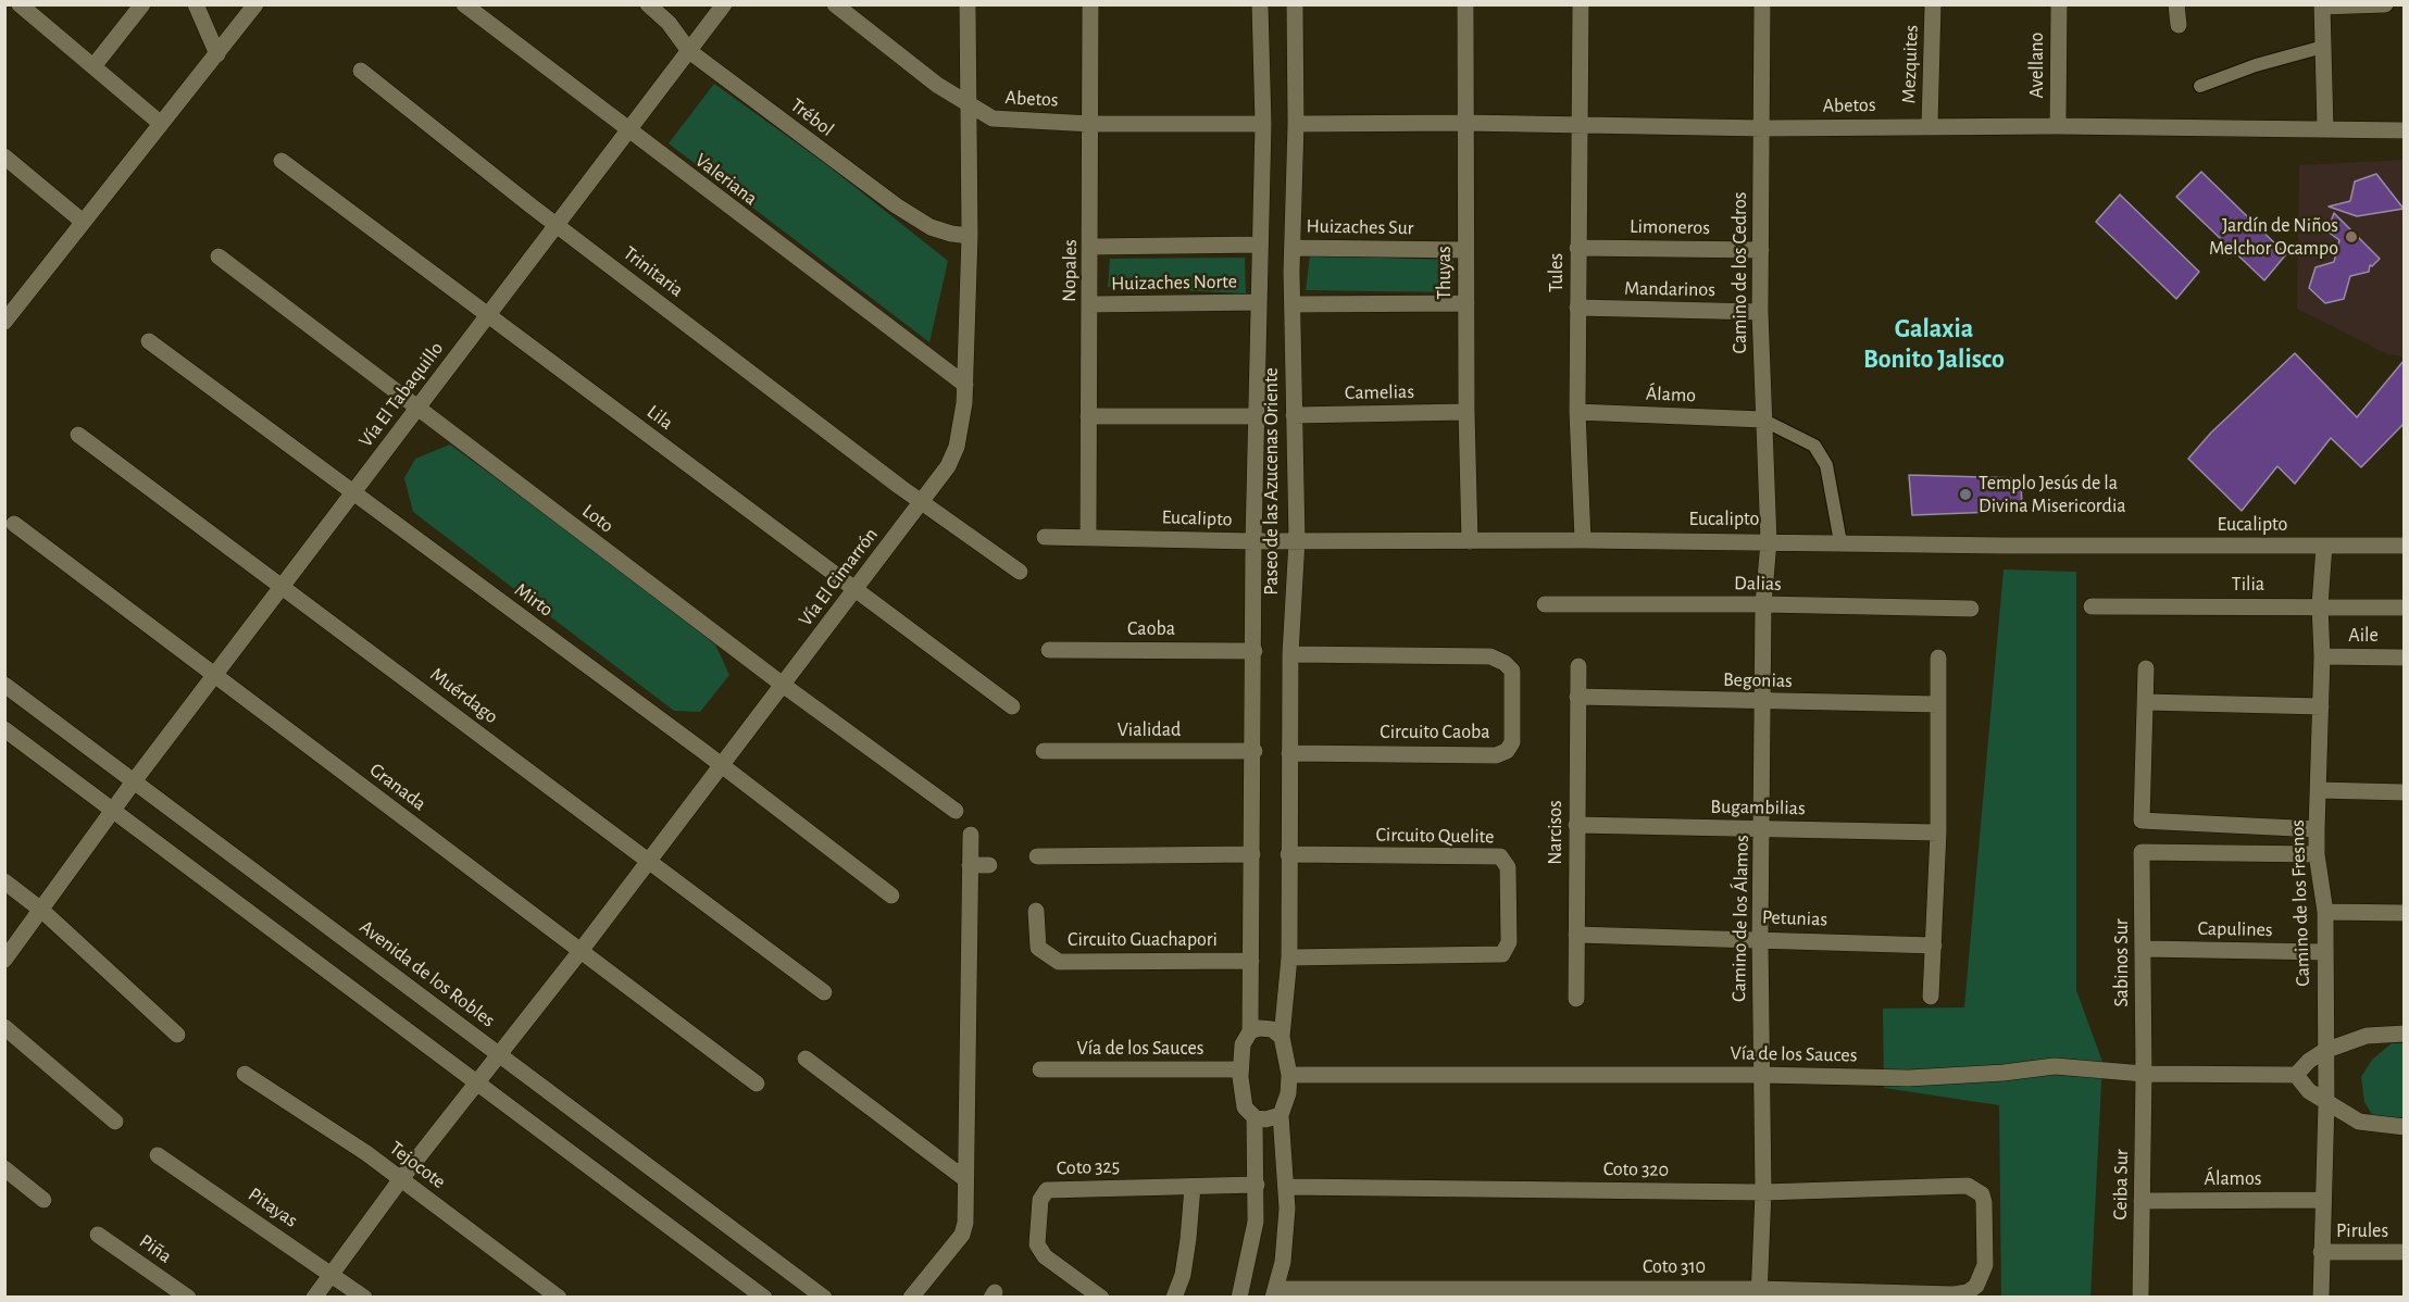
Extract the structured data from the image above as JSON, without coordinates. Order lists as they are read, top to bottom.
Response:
{
  "streets": {
    "street": [
      "Mezquites",
      "Avellano",
      "Abetos",
      "Trébol",
      "Valeriana",
      "Huizaches Sur",
      "Limoneros",
      "Nopales",
      "Trinitaria",
      "Thuyas",
      "Tules",
      "Camino de los Cedros",
      "Huizaches Norte",
      "Mandarinos",
      "Camelias",
      "Vía El Tabaquillo",
      "Álamo",
      "Lila",
      "Paseo de las Azucenas Oriente",
      "Loto",
      "Eucalipto",
      "Vía El Cimarrón",
      "Dalias",
      "Tilia",
      "Mirto",
      "Caoba",
      "Aile",
      "Begonias",
      "Muérdago",
      "Vialidad",
      "Circuito Caoba",
      "Granada",
      "Bugambilias",
      "Narcisos",
      "Circuito Quelite",
      "Camino de los Fresnos",
      "Camino de los Álamos",
      "Petunias",
      "Capulines",
      "Circuito Guachapori",
      "Sabinos Sur",
      "Avenida de los Robles",
      "Vía de los Sauces",
      "Tejocote",
      "Coto 325",
      "Coto 320",
      "Álamos",
      "Ceiba Sur",
      "Pitayas",
      "Pirules",
      "Piña",
      "Coto 310"
    ]
  },
  "crossings": [
    ["Mezquites", "Abetos"],
    ["Avellano", "Abetos"],
    ["Abetos", "Nopales"],
    ["Abetos", "Thuyas"],
    ["Abetos", "Tules"],
    ["Abetos", "Camino de los Cedros"],
    ["Abetos", "Paseo de las Azucenas Oriente"],
    ["Abetos", "Vía El Cimarrón"],
    ["Trébol", "Vía El Tabaquillo"],
    ["Trébol", "Vía El Cimarrón"],
    ["Valeriana", "Vía El Tabaquillo"],
    ["Valeriana", "Vía El Cimarrón"],
    ["Huizaches Sur", "Thuyas"],
    ["Huizaches Sur", "Paseo de las Azucenas Oriente"],
    ["Limoneros", "Tules"],
    ["Limoneros", "Camino de los Cedros"],
    ["Nopales", "Huizaches Norte"],
    ["Nopales", "Eucalipto"],
    ["Trinitaria", "Vía El Tabaquillo"],
    ["Trinitaria", "Vía El Cimarrón"],
    ["Thuyas", "Camelias"],
    ["Thuyas", "Eucalipto"],
    ["Tules", "Mandarinos"],
    ["Tules", "Álamo"],
    ["Tules", "Eucalipto"],
    ["Camino de los Cedros", "Mandarinos"],
    ["Camino de los Cedros", "Álamo"],
    ["Camino de los Cedros", "Eucalipto"],
    ["Camino de los Cedros", "Camino de los Álamos"],
    ["Huizaches Norte", "Paseo de las Azucenas Oriente"],
    ["Camelias", "Paseo de las Azucenas Oriente"],
    ["Vía El Tabaquillo", "Lila"],
    ["Vía El Tabaquillo", "Loto"],
    ["Vía El Tabaquillo", "Mirto"],
    ["Vía El Tabaquillo", "Muérdago"],
    ["Vía El Tabaquillo", "Granada"],
    ["Vía El Tabaquillo", "Avenida de los Robles"],
    ["Lila", "Vía El Cimarrón"],
    ["Paseo de las Azucenas Oriente", "Eucalipto"],
    ["Paseo de las Azucenas Oriente", "Caoba"],
    ["Paseo de las Azucenas Oriente", "Vialidad"],
    ["Paseo de las Azucenas Oriente", "Circuito Caoba"],
    ["Paseo de las Azucenas Oriente", "Circuito Quelite"],
    ["Paseo de las Azucenas Oriente", "Circuito Guachapori"],
    ["Paseo de las Azucenas Oriente", "Vía de los Sauces"],
    ["Loto", "Vía El Cimarrón"],
    ["Eucalipto", "Camino de los Fresnos"],
    ["Eucalipto", "Camino de los Álamos"],
    ["Vía El Cimarrón", "Mirto"],
    ["Vía El Cimarrón", "Muérdago"],
    ["Vía El Cimarrón", "Granada"],
    ["Vía El Cimarrón", "Avenida de los Robles"],
    ["Vía El Cimarrón", "Tejocote"],
    ["Vía El Cimarrón", "Pitayas"],
    ["Dalias", "Camino de los Álamos"],
    ["Tilia", "Camino de los Fresnos"],
    ["Aile", "Camino de los Fresnos"],
    ["Begonias", "Narcisos"],
    ["Begonias", "Camino de los Álamos"],
    ["Bugambilias", "Narcisos"],
    ["Bugambilias", "Camino de los Álamos"],
    ["Narcisos", "Petunias"],
    ["Camino de los Fresnos", "Capulines"],
    ["Camino de los Fresnos", "Sabinos Sur"],
    ["Camino de los Fresnos", "Álamos"],
    ["Camino de los Fresnos", "Pirules"],
    ["Camino de los Álamos", "Petunias"],
    ["Camino de los Álamos", "Vía de los Sauces"],
    ["Camino de los Álamos", "Coto 320"],
    ["Camino de los Álamos", "Coto 310"],
    ["Capulines", "Sabinos Sur"],
    ["Sabinos Sur", "Vía de los Sauces"],
    ["Sabinos Sur", "Ceiba Sur"],
    ["Vía de los Sauces", "Ceiba Sur"],
    ["Coto 320", "Coto 310"],
    ["Álamos", "Ceiba Sur"]
  ],
  "districts": ["Galaxia Bonito Jalisco"],
  "places": ["Jardín de Niños Melchor Ocampo", "Templo Jesús de la Divina Misericordia"]
}
